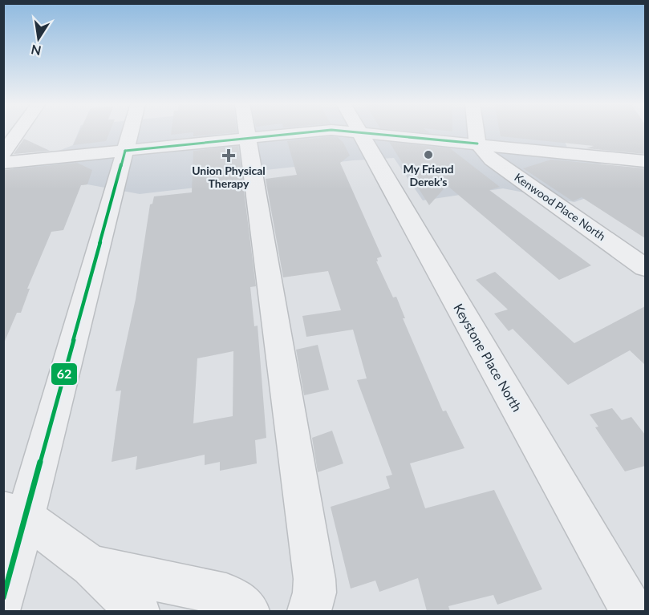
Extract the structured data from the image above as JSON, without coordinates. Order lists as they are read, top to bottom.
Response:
{
  "streets": {
    "street": ["Kenwood Place North", "Keystone Place North"]
  },
  "places": {
    "other": ["My Friend Derek’s"],
    "health": ["Union Physical Therapy"]
  },
  "lines": ["transit line 62"],
  "north": "bottom"
}
